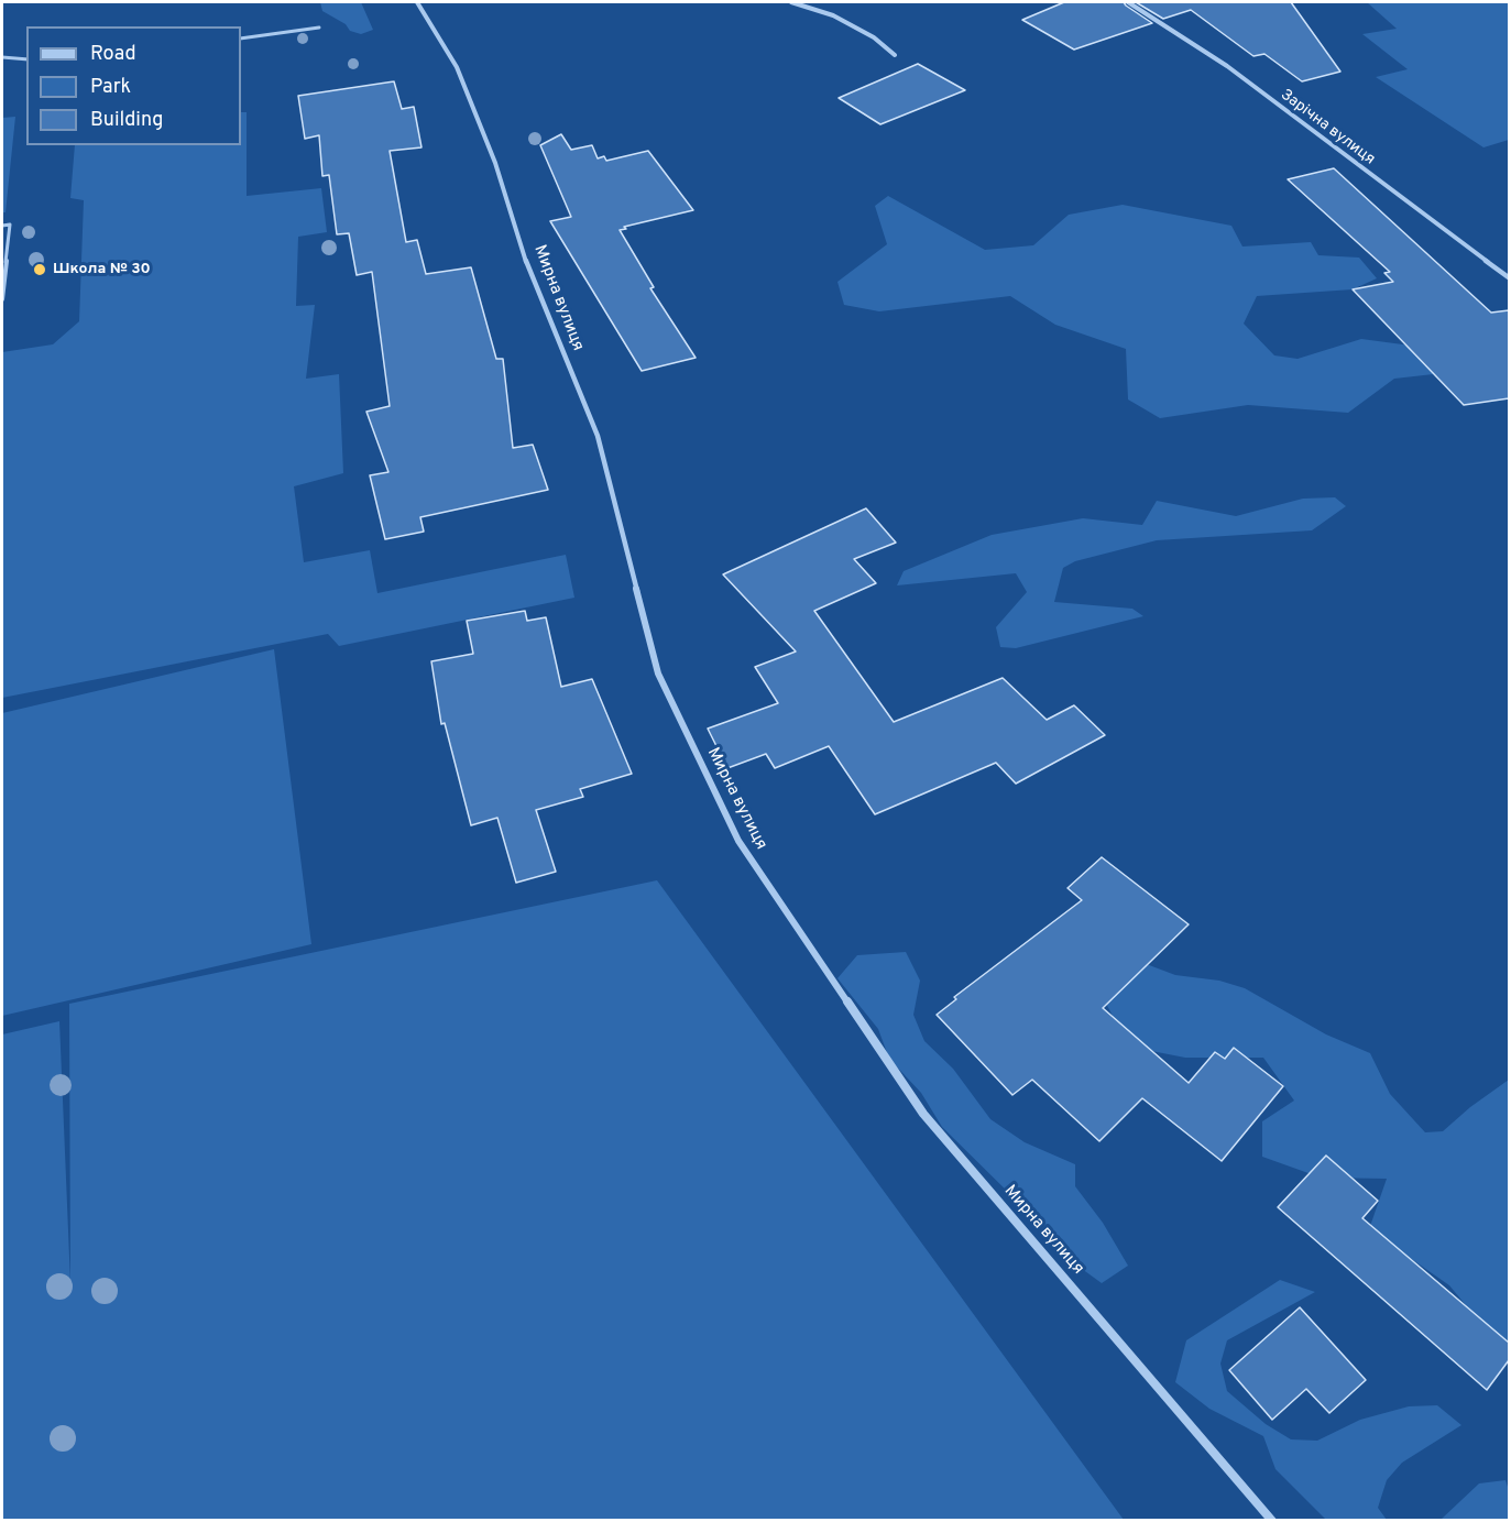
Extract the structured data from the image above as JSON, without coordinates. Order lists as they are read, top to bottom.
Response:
{
  "streets": {
    "street": ["Зарічна вулиця", "Мирна вулиця"]
  },
  "places": ["Школа № 30"],
  "legend": ["Road", "Park", "Building"]
}
